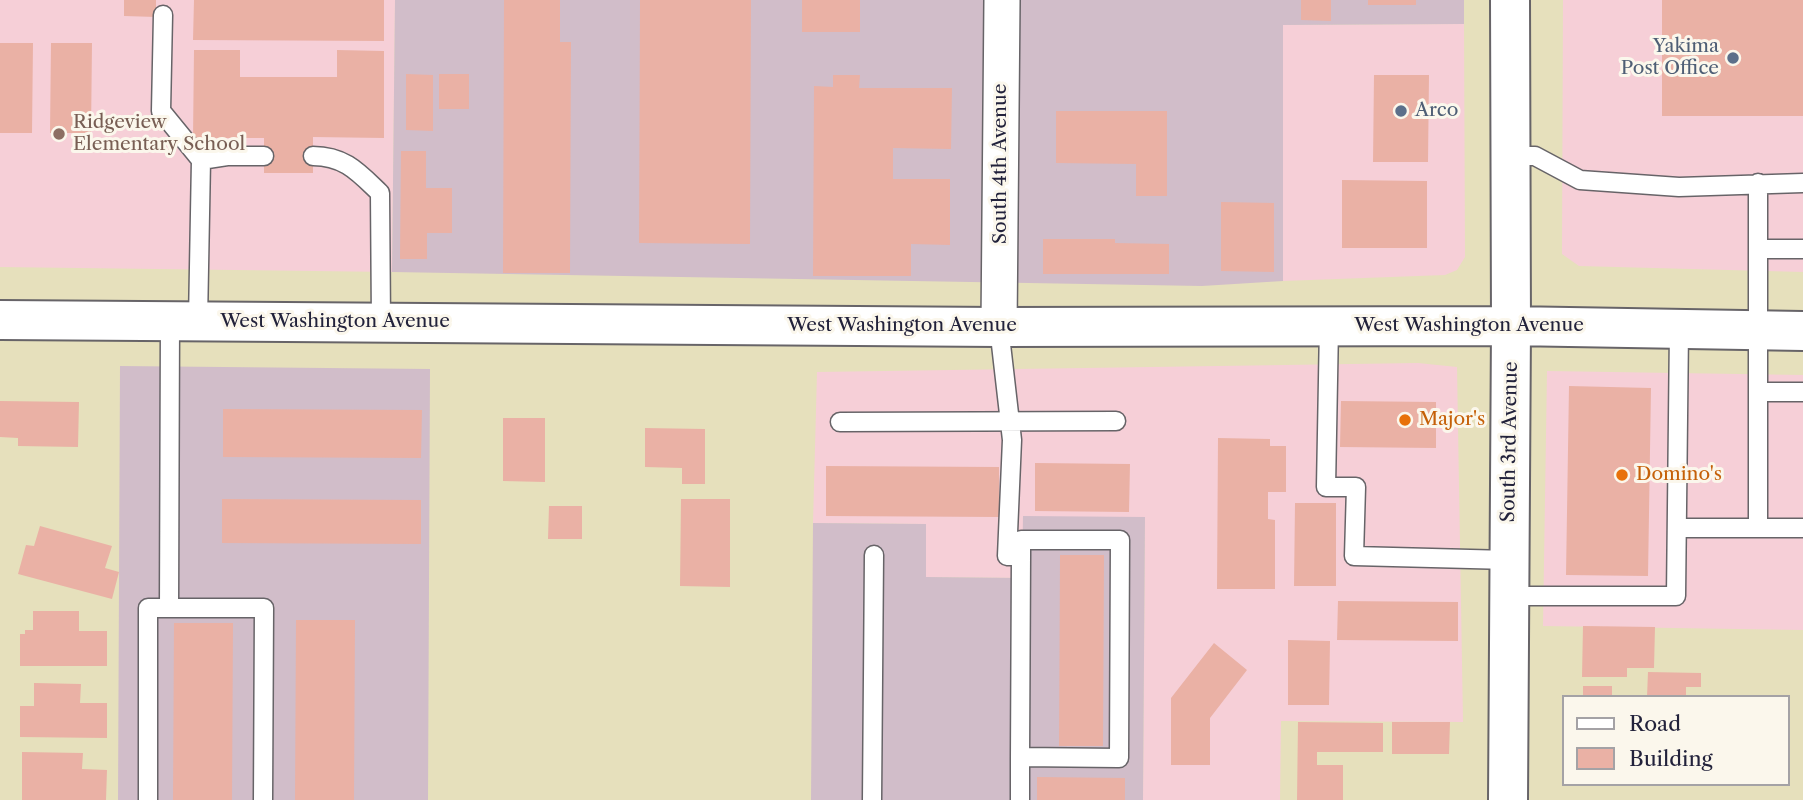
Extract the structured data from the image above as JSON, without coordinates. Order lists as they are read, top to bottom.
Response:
{
  "streets": {
    "main road": ["West Washington Avenue", "South 3rd Avenue"],
    "street": ["South 4th Avenue"]
  },
  "crossings": [
    ["South 4th Avenue", "West Washington Avenue"],
    ["West Washington Avenue", "South 3rd Avenue"]
  ],
  "places": [
    "Yakima Post Office",
    "Arco",
    "Ridgeview Elementary School",
    "Major's",
    "Domino's"
  ],
  "legend": ["Road", "Building"]
}
